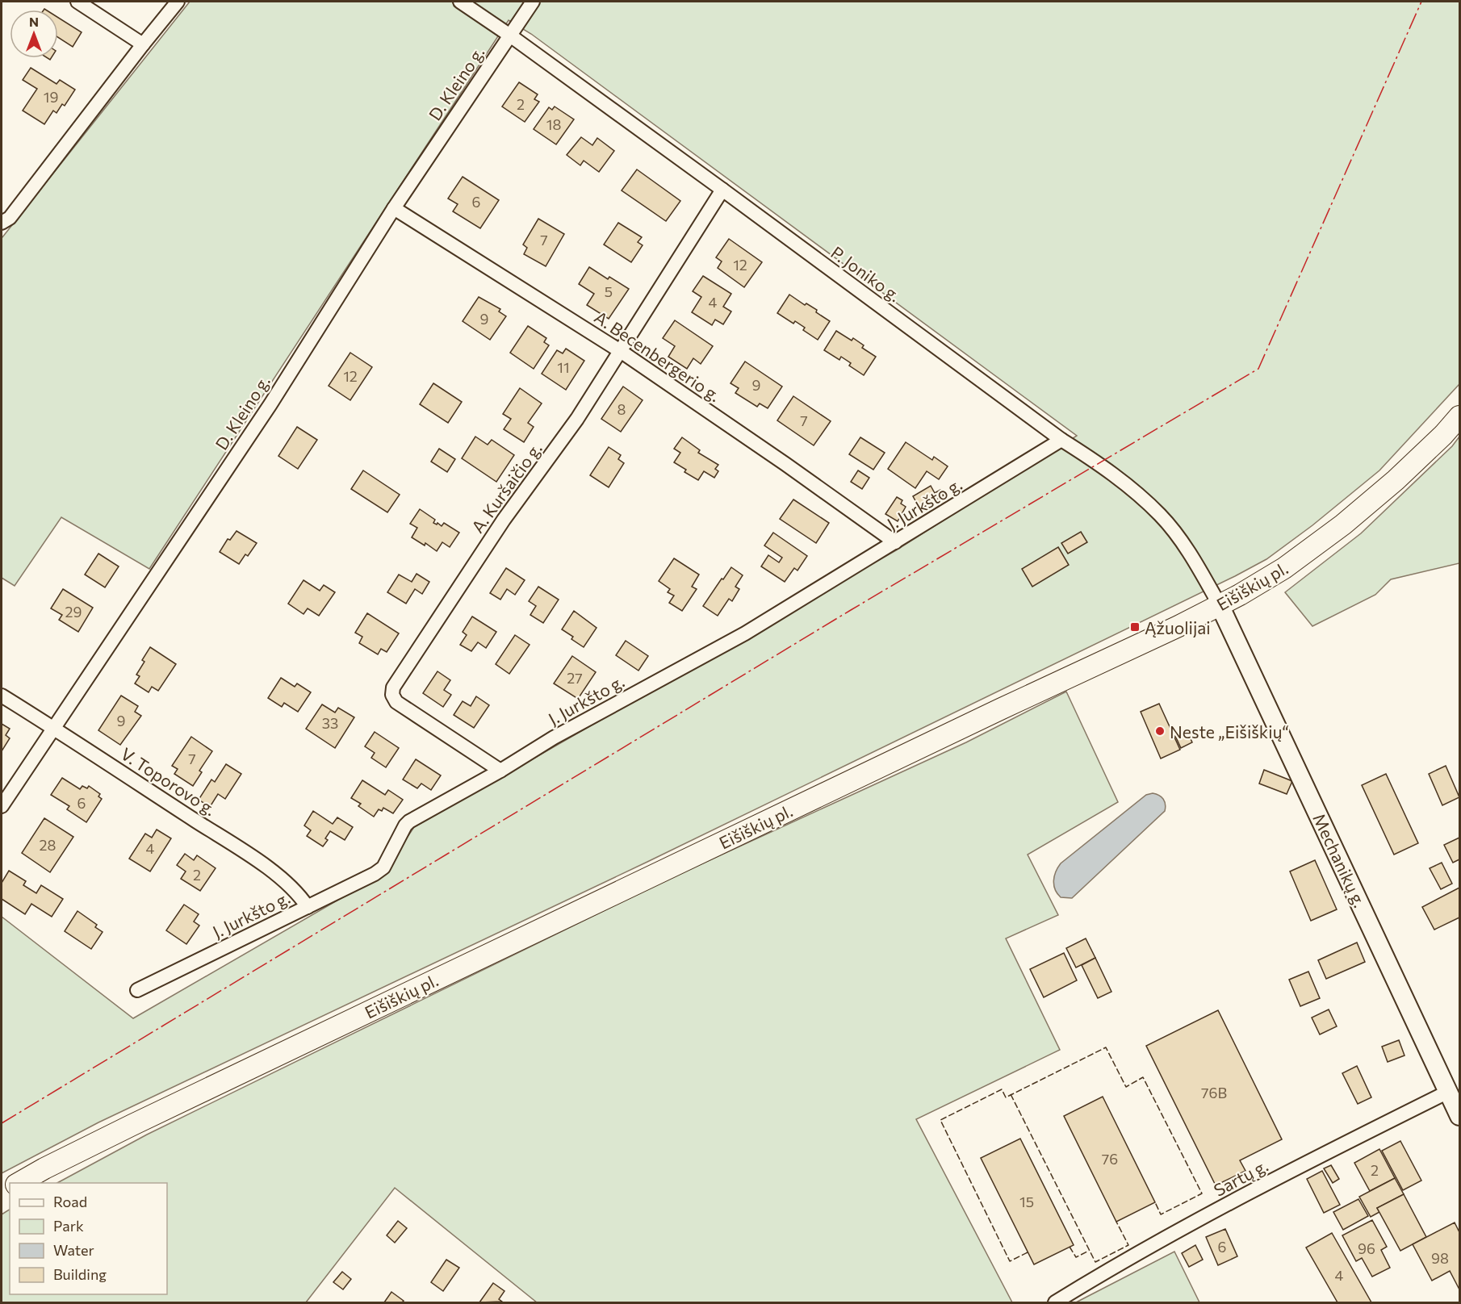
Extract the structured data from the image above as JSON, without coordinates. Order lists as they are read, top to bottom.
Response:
{
  "streets": {
    "main road": ["Eišiškių pl.", "Mechanikų g."],
    "street": [
      "D. Kleino g.",
      "P. Joniko g.",
      "A. Becenbergerio g.",
      "A. Kuršaičio g.",
      "J. Jurkšto g.",
      "V. Toporovo g.",
      "Sartų g."
    ]
  },
  "crossings": [
    ["D. Kleino g.", "P. Joniko g."],
    ["D. Kleino g.", "A. Becenbergerio g."],
    ["D. Kleino g.", "V. Toporovo g."],
    ["P. Joniko g.", "A. Kuršaičio g."],
    ["P. Joniko g.", "J. Jurkšto g."],
    ["P. Joniko g.", "Eišiškių pl."],
    ["P. Joniko g.", "Mechanikų g."],
    ["A. Becenbergerio g.", "A. Kuršaičio g."],
    ["A. Becenbergerio g.", "J. Jurkšto g."],
    ["A. Kuršaičio g.", "J. Jurkšto g."],
    ["J. Jurkšto g.", "V. Toporovo g."],
    ["Eišiškių pl.", "Mechanikų g."],
    ["Mechanikų g.", "Sartų g."]
  ],
  "places": {
    "transit": ["Ąžuolijai"],
    "other": ["Neste „Eišiškių“"]
  },
  "house_numbers": [
    "19",
    "2",
    "18",
    "6",
    "7",
    "12",
    "5",
    "4",
    "9",
    "11",
    "12",
    "9",
    "8",
    "7",
    "29",
    "27",
    "9",
    "33",
    "7",
    "6",
    "28",
    "4",
    "2",
    "76B",
    "76",
    "2",
    "15",
    "6",
    "96",
    "98",
    "4"
  ],
  "legend": [
    "Road",
    "Park",
    "Water",
    "Building"
  ],
  "north": "top"
}
